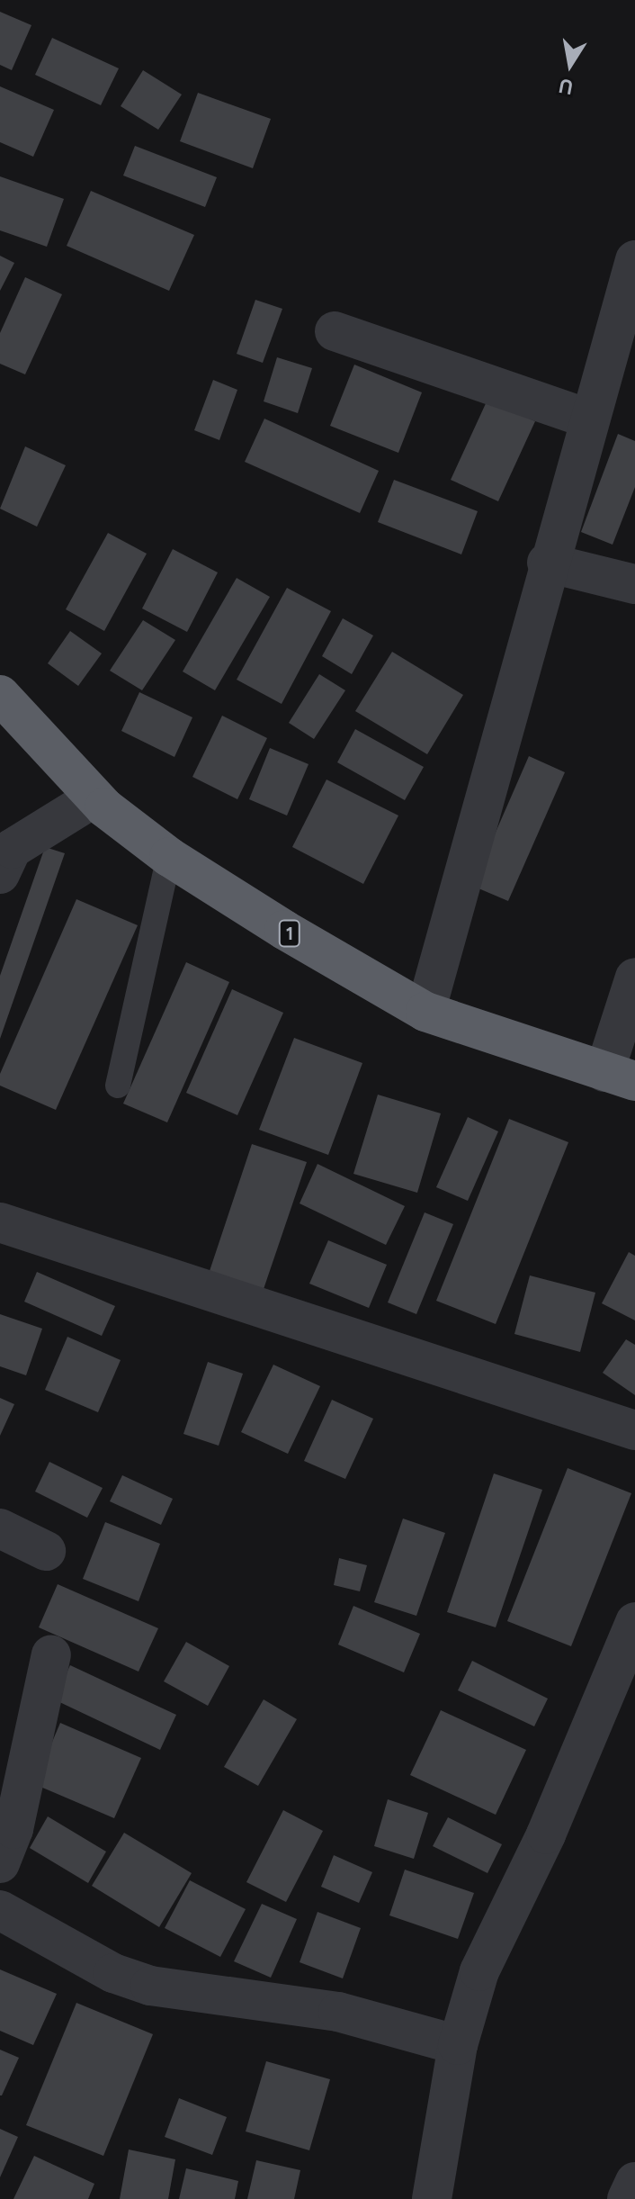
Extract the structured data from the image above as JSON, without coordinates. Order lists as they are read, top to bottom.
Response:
{
  "streets": {
    "highway": ["1"]
  },
  "north": "bottom"
}
